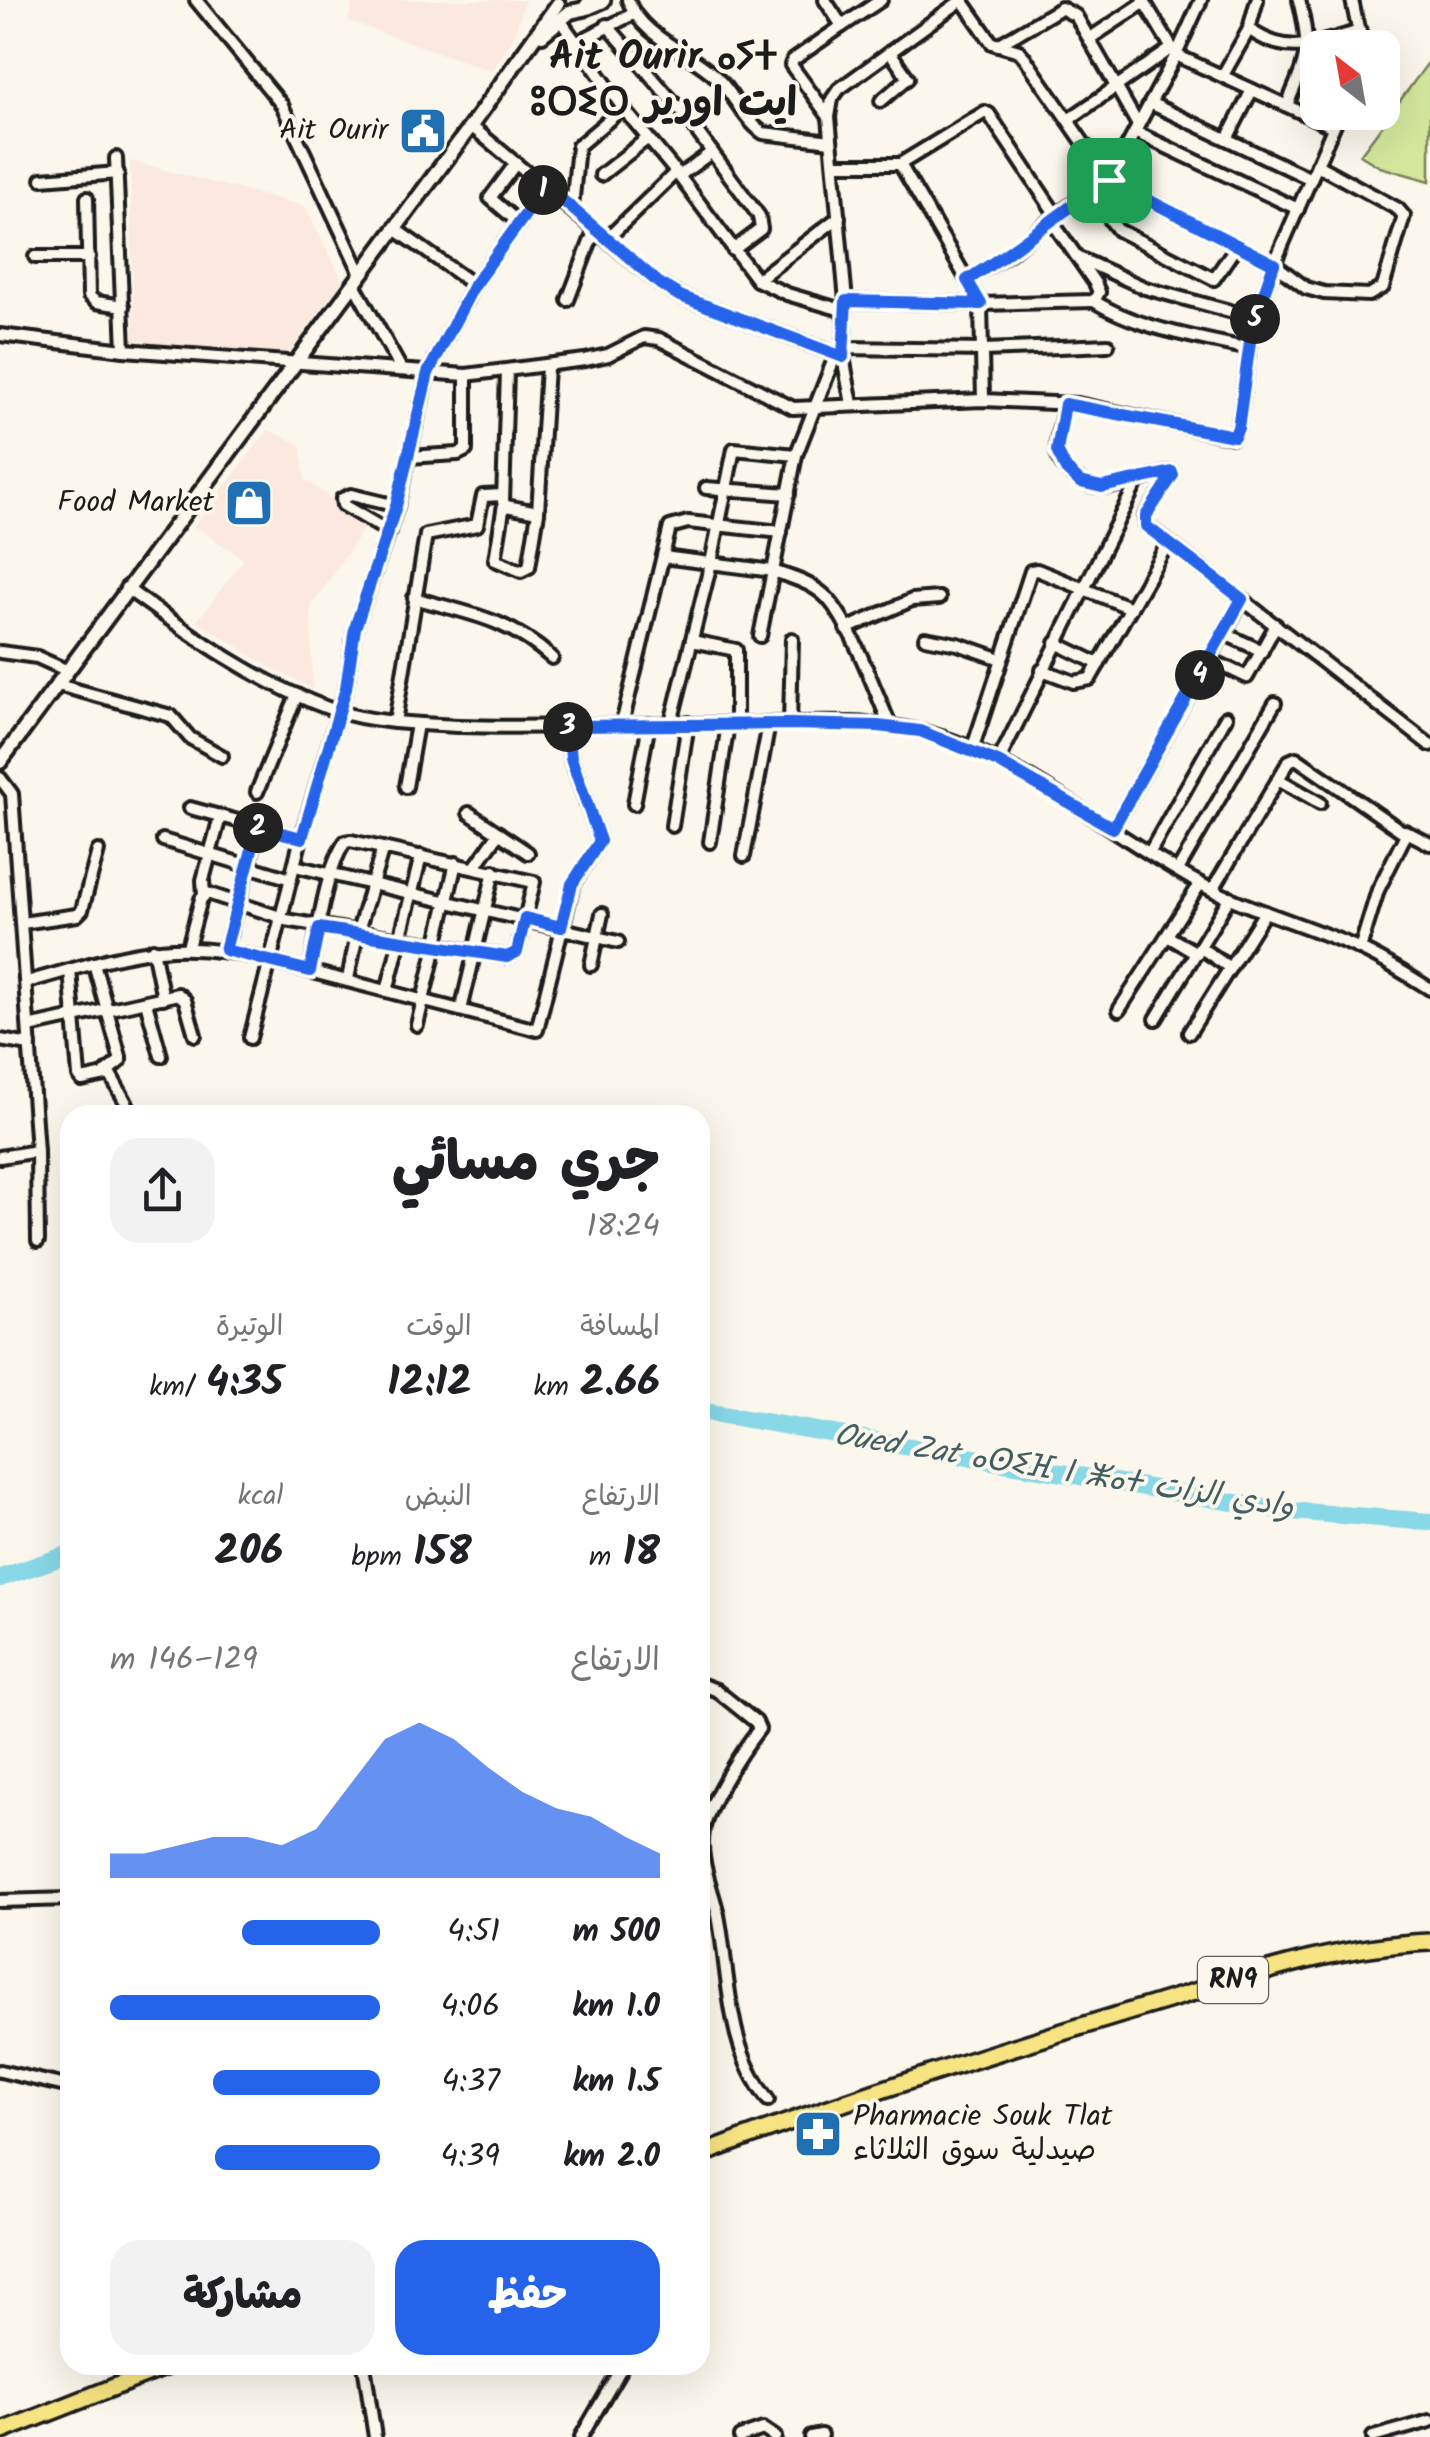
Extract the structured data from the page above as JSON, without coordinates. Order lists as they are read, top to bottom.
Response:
{
  "streets": {
    "main road": ["RN9"]
  },
  "districts": ["Ait Ourir ⴰⵢⵜ ⵓⵔⵉⵔ ايت اورير"],
  "water": ["Oued Zat ⴰⵙⵉⴼ ⵏ ⵥⴰⵜ وادي الزات"],
  "places": {
    "public building": ["Ait Ourir"],
    "shop": ["Food Market"],
    "pharmacy": ["Pharmacie Souk Tlat صيدلية سوق الثلاثاء"]
  },
  "north": "top left",
  "page": {
    "pins": [
      "1",
      "5",
      "4",
      "3",
      "2"
    ],
    "heading": ["جري مسائي", "18:24"],
    "stats": [
      ["المسافة", "2.66 km"],
      ["الوقت", "12:12"],
      ["الوتيرة", "4:35 /km"],
      ["الارتفاع", "18 m"],
      ["النبض", "158 bpm"],
      ["kcal", "206"]
    ],
    "chart": ["الارتفاع", "129–146 m"],
    "list": [
      {
        "name": "500 m",
        "note": "4:51"
      },
      {
        "name": "1.0 km",
        "note": "4:06"
      },
      {
        "name": "1.5 km",
        "note": "4:37"
      },
      {
        "name": "2.0 km",
        "note": "4:39"
      }
    ],
    "buttons": ["حفظ", "مشاركة"]
  }
}
